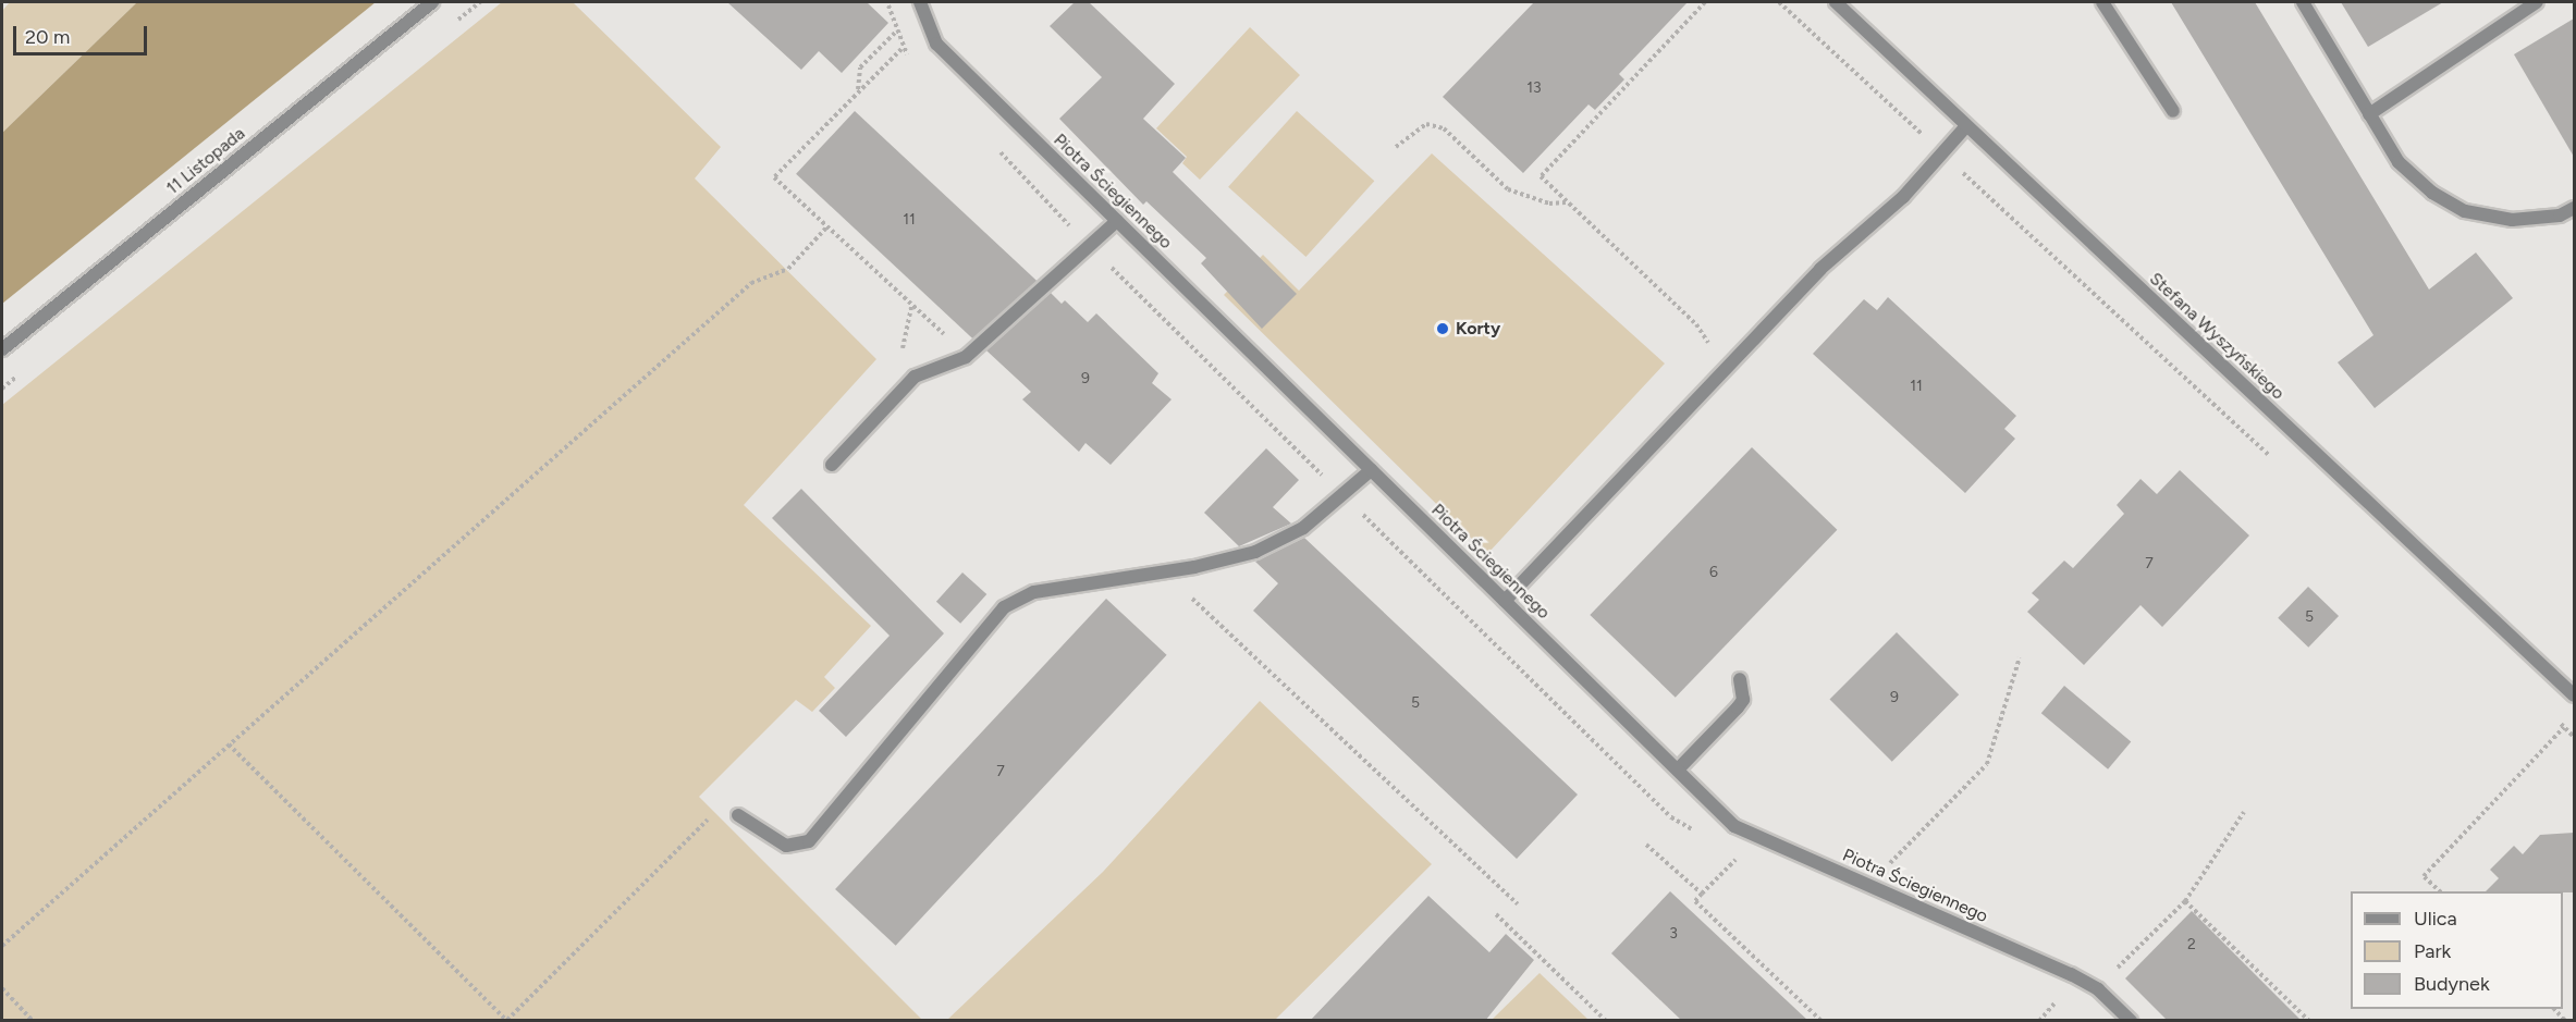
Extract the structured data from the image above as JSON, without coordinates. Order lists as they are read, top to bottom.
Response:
{
  "streets": {
    "street": ["11 Listopada", "Piotra Ściegiennego", "Stefana Wyszyńskiego"]
  },
  "places": ["Korty"],
  "house_numbers": [
    "13",
    "11",
    "9",
    "11",
    "7",
    "6",
    "5",
    "9",
    "5",
    "7",
    "3",
    "2"
  ],
  "legend": ["Ulica", "Park", "Budynek"],
  "scale_bar": "20 m"
}
